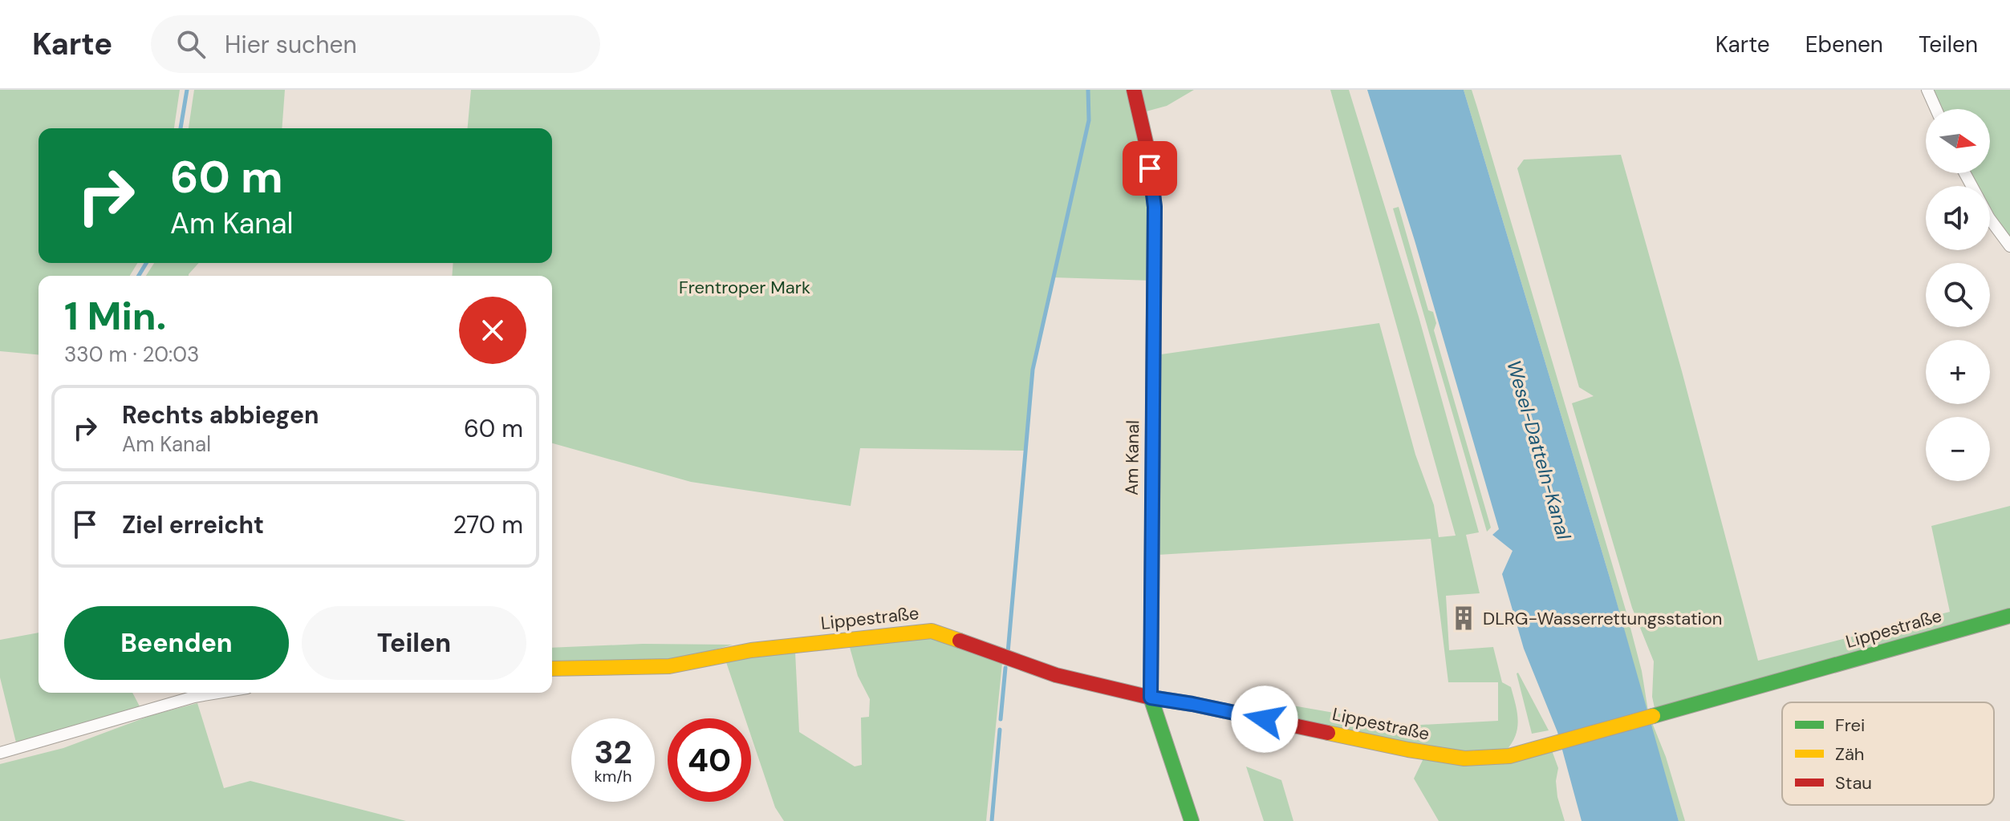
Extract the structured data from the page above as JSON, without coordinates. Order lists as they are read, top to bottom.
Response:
{
  "streets": {
    "street": ["Am Kanal", "Lippestraße"]
  },
  "crossings": [
    ["Am Kanal", "Lippestraße"]
  ],
  "water": ["Wesel-Datteln-Kanal"],
  "parks": ["Frentroper Mark"],
  "places": {
    "building": ["DLRG-Wasserrettungsstation"]
  },
  "legend": ["Frei", "Zäh", "Stau"],
  "north": "right",
  "page": {
    "header": "Karte",
    "search": "Hier suchen",
    "nav": ["Karte", "Ebenen", "Teilen"],
    "map_buttons": ["+", "−"],
    "turn": ["60 m", "Am Kanal"],
    "heading": ["1 Min.", "330 m · 20:03"],
    "list": [
      {
        "name": "Rechts abbiegen",
        "note": "Am Kanal",
        "value": "60 m"
      },
      {
        "name": "Ziel erreicht",
        "value": "270 m"
      }
    ],
    "buttons": ["Beenden", "Teilen"],
    "speed": "32 km/h",
    "limit": "40"
  }
}
